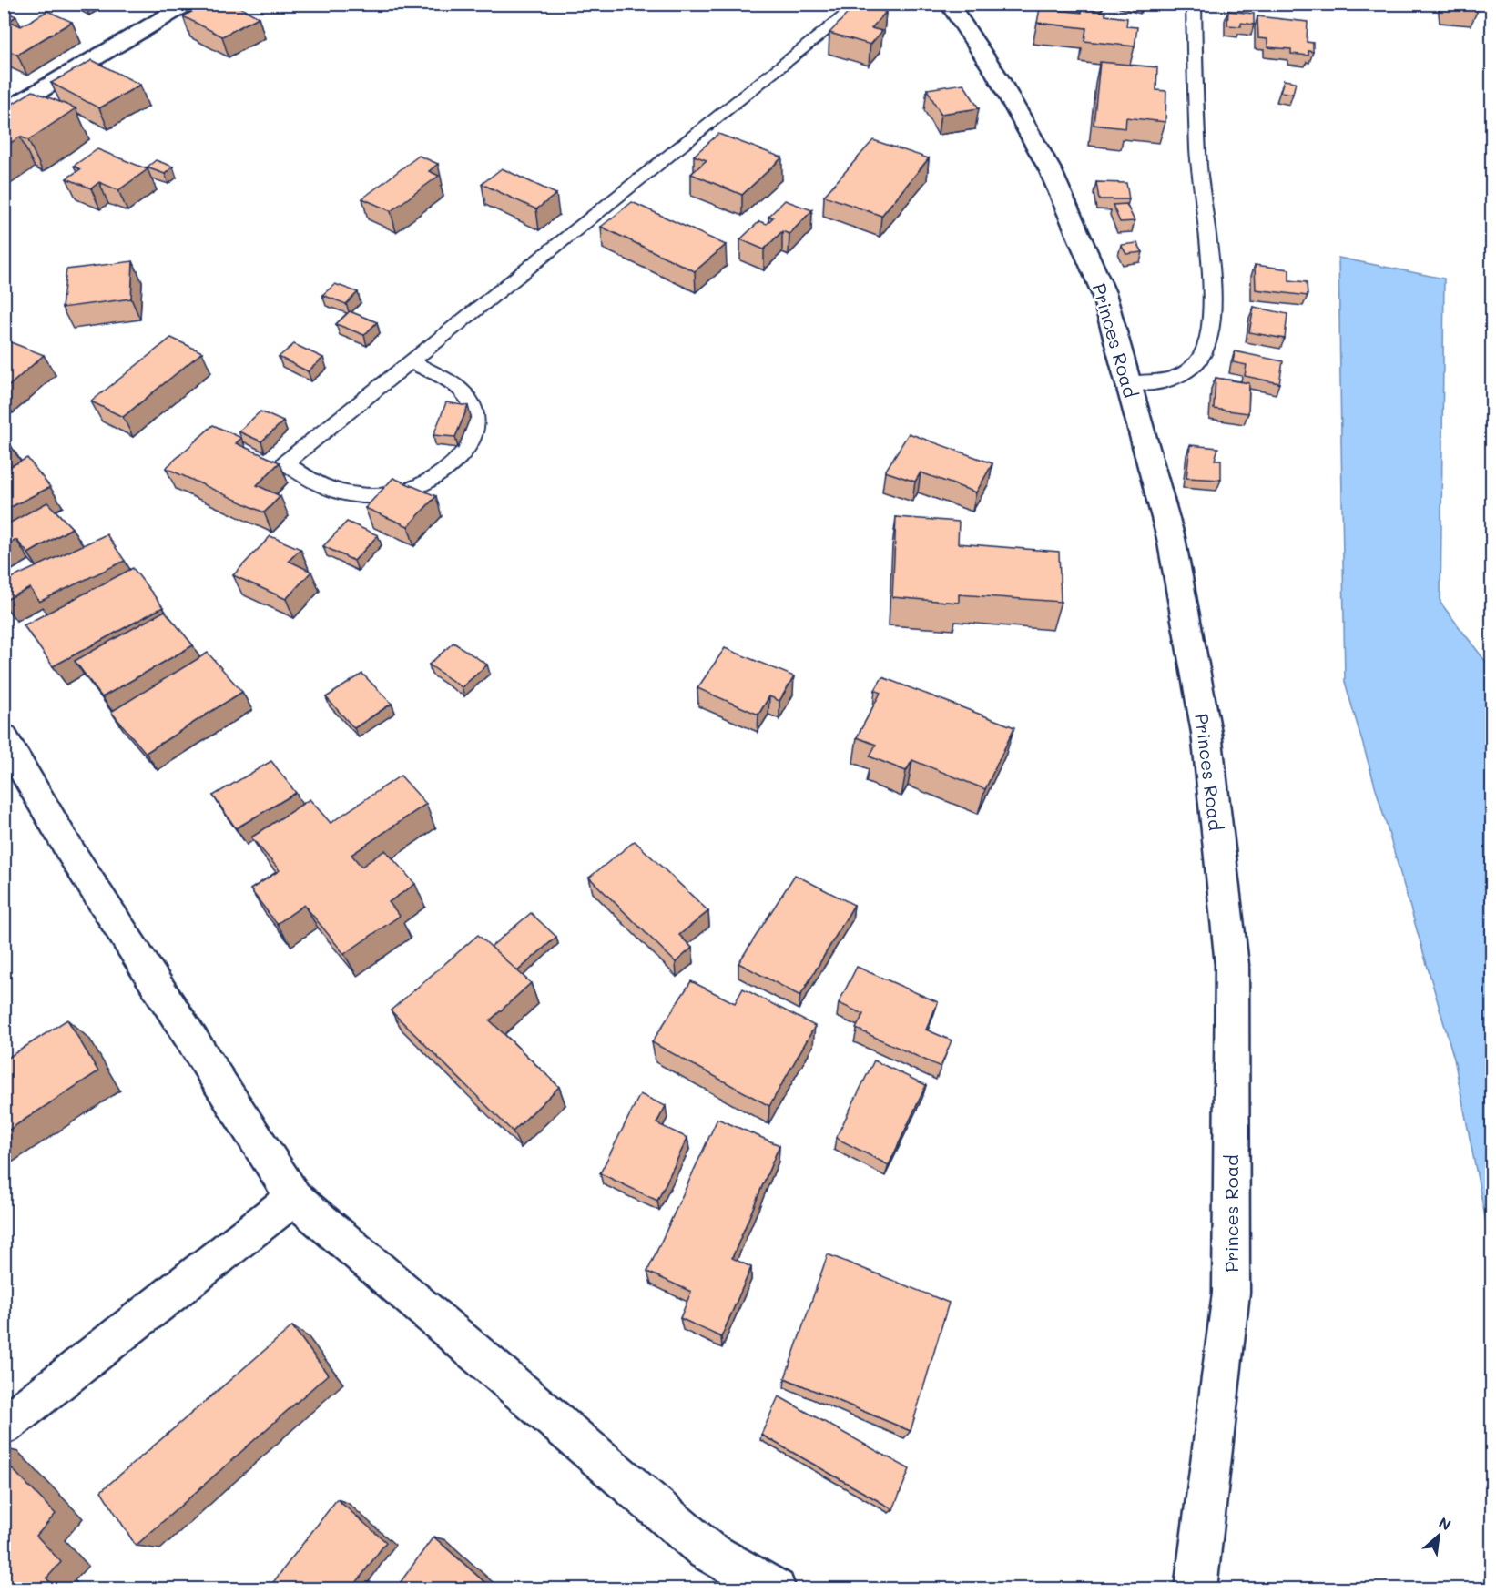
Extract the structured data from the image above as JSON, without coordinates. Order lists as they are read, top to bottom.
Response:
{
  "streets": {
    "main road": ["Princes Road"]
  },
  "north": "top right"
}
